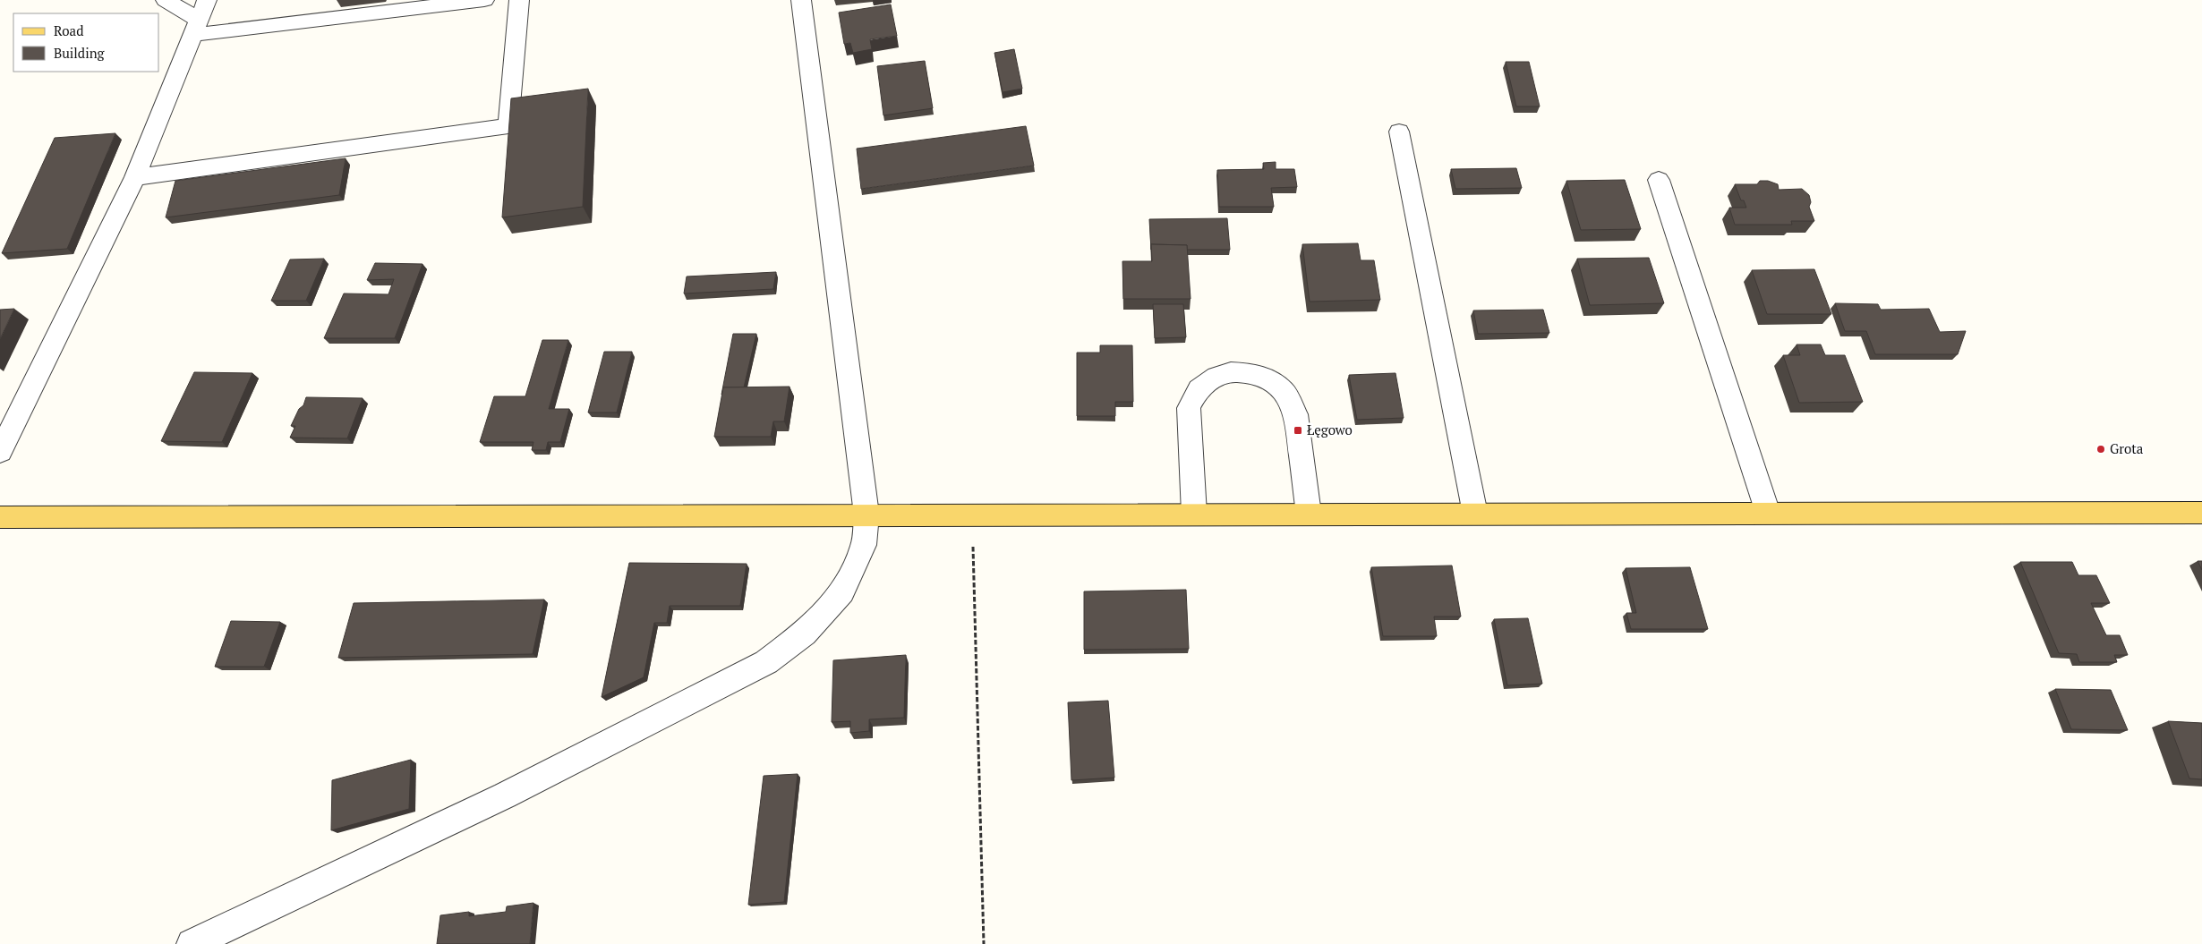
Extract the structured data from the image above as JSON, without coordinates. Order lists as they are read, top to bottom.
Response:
{
  "places": {
    "transit": ["Łęgowo"],
    "other": ["Grota"]
  },
  "legend": ["Road", "Building"]
}
